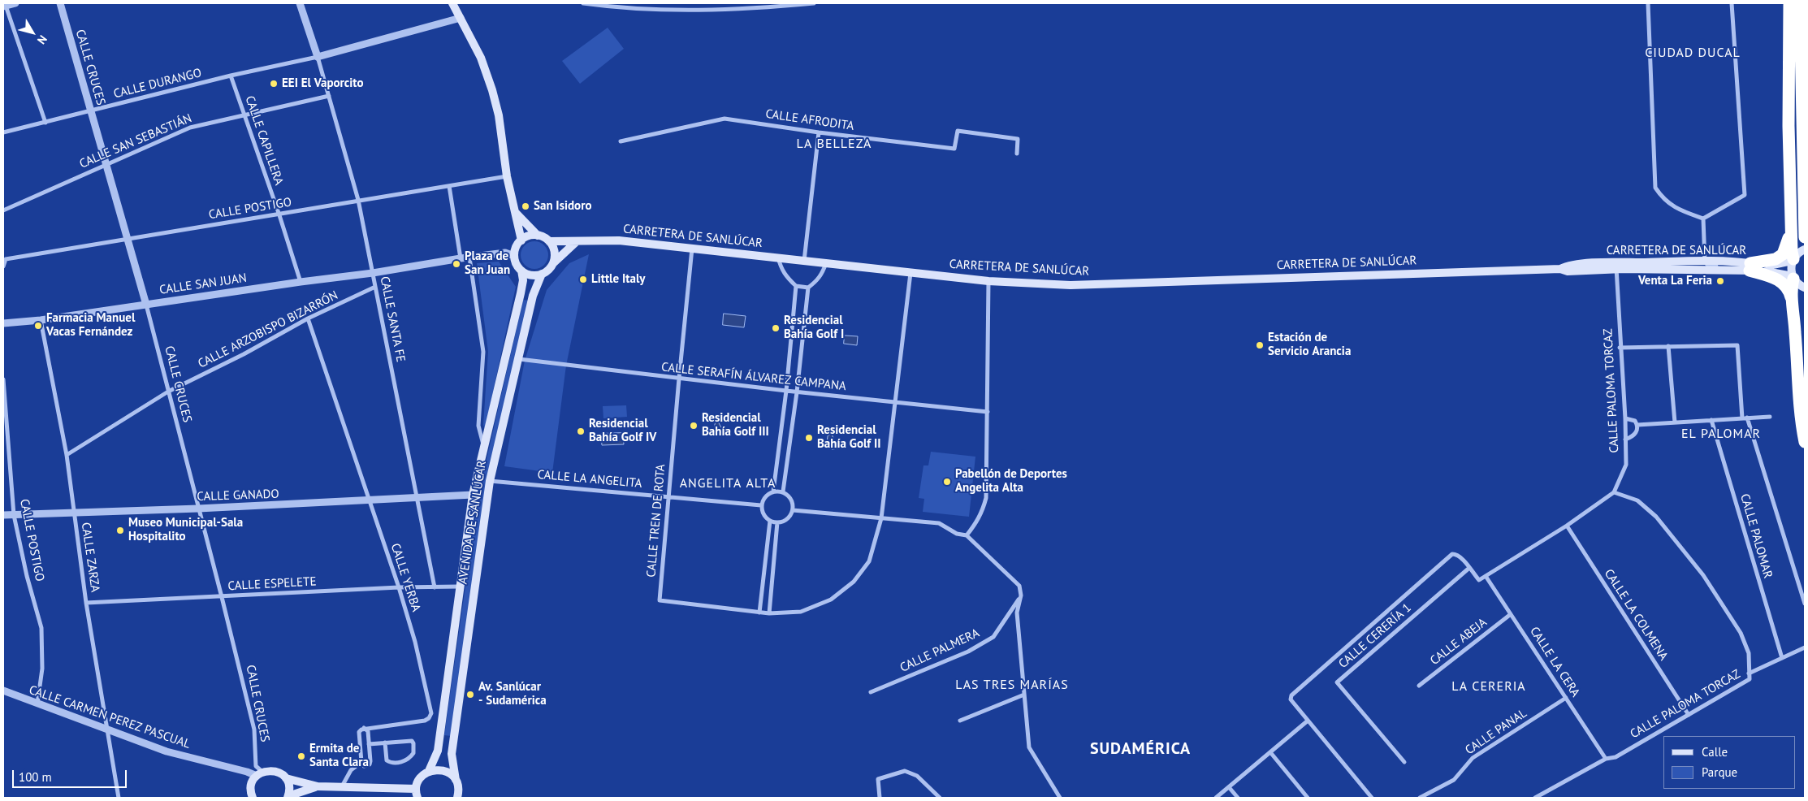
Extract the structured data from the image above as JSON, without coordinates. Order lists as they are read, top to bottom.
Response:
{
  "streets": {
    "main road": ["CARRETERA DE SANLÚCAR", "AVENIDA DE SANLÚCAR"],
    "street": [
      "CALLE CRUCES",
      "CALLE DURANGO",
      "CALLE AFRODITA",
      "CALLE CAPILLERA",
      "CALLE SAN SEBASTIÁN",
      "CALLE POSTIGO",
      "CALLE SAN JUAN",
      "CALLE SANTA FE",
      "CALLE ARZOBISPO BIZARRÓN",
      "CALLE SERAFÍN ÁLVAREZ CAMPANA",
      "CALLE PALOMA TORCAZ",
      "CALLE LA ANGELITA",
      "CALLE GANADO",
      "CALLE TREN DE ROTA",
      "CALLE PALOMAR",
      "CALLE ZARZA",
      "CALLE YERBA",
      "CALLE ESPELETE",
      "CALLE LA COLMENA",
      "CALLE CERERÍA 1",
      "CALLE ABEJA",
      "CALLE PALMERA",
      "CALLE LA CERA",
      "CALLE CARMEN PEREZ PASCUAL",
      "CALLE PANAL"
    ]
  },
  "crossings": [
    ["CALLE CRUCES", "CALLE DURANGO"],
    ["CALLE CRUCES", "CALLE SAN SEBASTIÁN"],
    ["CALLE CRUCES", "CALLE POSTIGO"],
    ["CALLE CRUCES", "CALLE SAN JUAN"],
    ["CALLE CRUCES", "CALLE ARZOBISPO BIZARRÓN"],
    ["CALLE CRUCES", "CALLE GANADO"],
    ["CALLE CRUCES", "CALLE ESPELETE"],
    ["CALLE CRUCES", "CALLE CARMEN PEREZ PASCUAL"],
    ["CALLE DURANGO", "CALLE CAPILLERA"],
    ["CALLE DURANGO", "CALLE SANTA FE"],
    ["CALLE CAPILLERA", "CALLE SAN SEBASTIÁN"],
    ["CALLE CAPILLERA", "CALLE POSTIGO"],
    ["CALLE CAPILLERA", "CALLE SAN JUAN"],
    ["CALLE SAN SEBASTIÁN", "CALLE SANTA FE"],
    ["CALLE POSTIGO", "CALLE SANTA FE"],
    ["CALLE POSTIGO", "CALLE GANADO"],
    ["CALLE POSTIGO", "CALLE CARMEN PEREZ PASCUAL"],
    ["CARRETERA DE SANLÚCAR", "CALLE SAN JUAN"],
    ["CARRETERA DE SANLÚCAR", "CALLE PALOMA TORCAZ"],
    ["CARRETERA DE SANLÚCAR", "CALLE TREN DE ROTA"],
    ["CARRETERA DE SANLÚCAR", "AVENIDA DE SANLÚCAR"],
    ["CALLE SAN JUAN", "CALLE SANTA FE"],
    ["CALLE SAN JUAN", "AVENIDA DE SANLÚCAR"],
    ["CALLE SAN JUAN", "CALLE ZARZA"],
    ["CALLE SANTA FE", "CALLE ARZOBISPO BIZARRÓN"],
    ["CALLE SANTA FE", "CALLE GANADO"],
    ["CALLE SANTA FE", "CALLE ESPELETE"],
    ["CALLE ARZOBISPO BIZARRÓN", "CALLE ZARZA"],
    ["CALLE ARZOBISPO BIZARRÓN", "CALLE YERBA"],
    ["CALLE SERAFÍN ÁLVAREZ CAMPANA", "CALLE TREN DE ROTA"],
    ["CALLE SERAFÍN ÁLVAREZ CAMPANA", "AVENIDA DE SANLÚCAR"],
    ["CALLE PALOMA TORCAZ", "CALLE LA COLMENA"],
    ["CALLE PALOMA TORCAZ", "CALLE LA CERA"],
    ["CALLE LA ANGELITA", "CALLE TREN DE ROTA"],
    ["CALLE LA ANGELITA", "AVENIDA DE SANLÚCAR"],
    ["CALLE GANADO", "AVENIDA DE SANLÚCAR"],
    ["CALLE GANADO", "CALLE ZARZA"],
    ["CALLE GANADO", "CALLE YERBA"],
    ["AVENIDA DE SANLÚCAR", "CALLE ESPELETE"],
    ["CALLE ZARZA", "CALLE ESPELETE"],
    ["CALLE ZARZA", "CALLE CARMEN PEREZ PASCUAL"],
    ["CALLE YERBA", "CALLE ESPELETE"],
    ["CALLE ABEJA", "CALLE LA CERA"],
    ["CALLE LA CERA", "CALLE PANAL"]
  ],
  "districts": [
    "CIUDAD DUCAL",
    "LA BELLEZA",
    "EL PALOMAR",
    "ANGELITA ALTA",
    "LAS TRES MARÍAS",
    "LA CERERIA",
    "SUDAMÉRICA"
  ],
  "places": [
    "EEI El Vaporcito",
    "San Isidoro",
    "Plaza de San Juan",
    "Little Italy",
    "Venta La Feria",
    "Farmacia Manuel Vacas Fernández",
    "Residencial Bahía Golf I",
    "Estación de Servicio Arancia",
    "Residencial Bahía Golf III",
    "Residencial Bahía Golf IV",
    "Residencial Bahía Golf II",
    "Pabellón de Deportes Angelita Alta",
    "Museo Municipal-Sala Hospitalito",
    "Av. Sanlúcar - Sudamérica",
    "Ermita de Santa Clara"
  ],
  "legend": ["Calle", "Parque"],
  "scale_bar": "100 m",
  "north": "bottom right"
}
